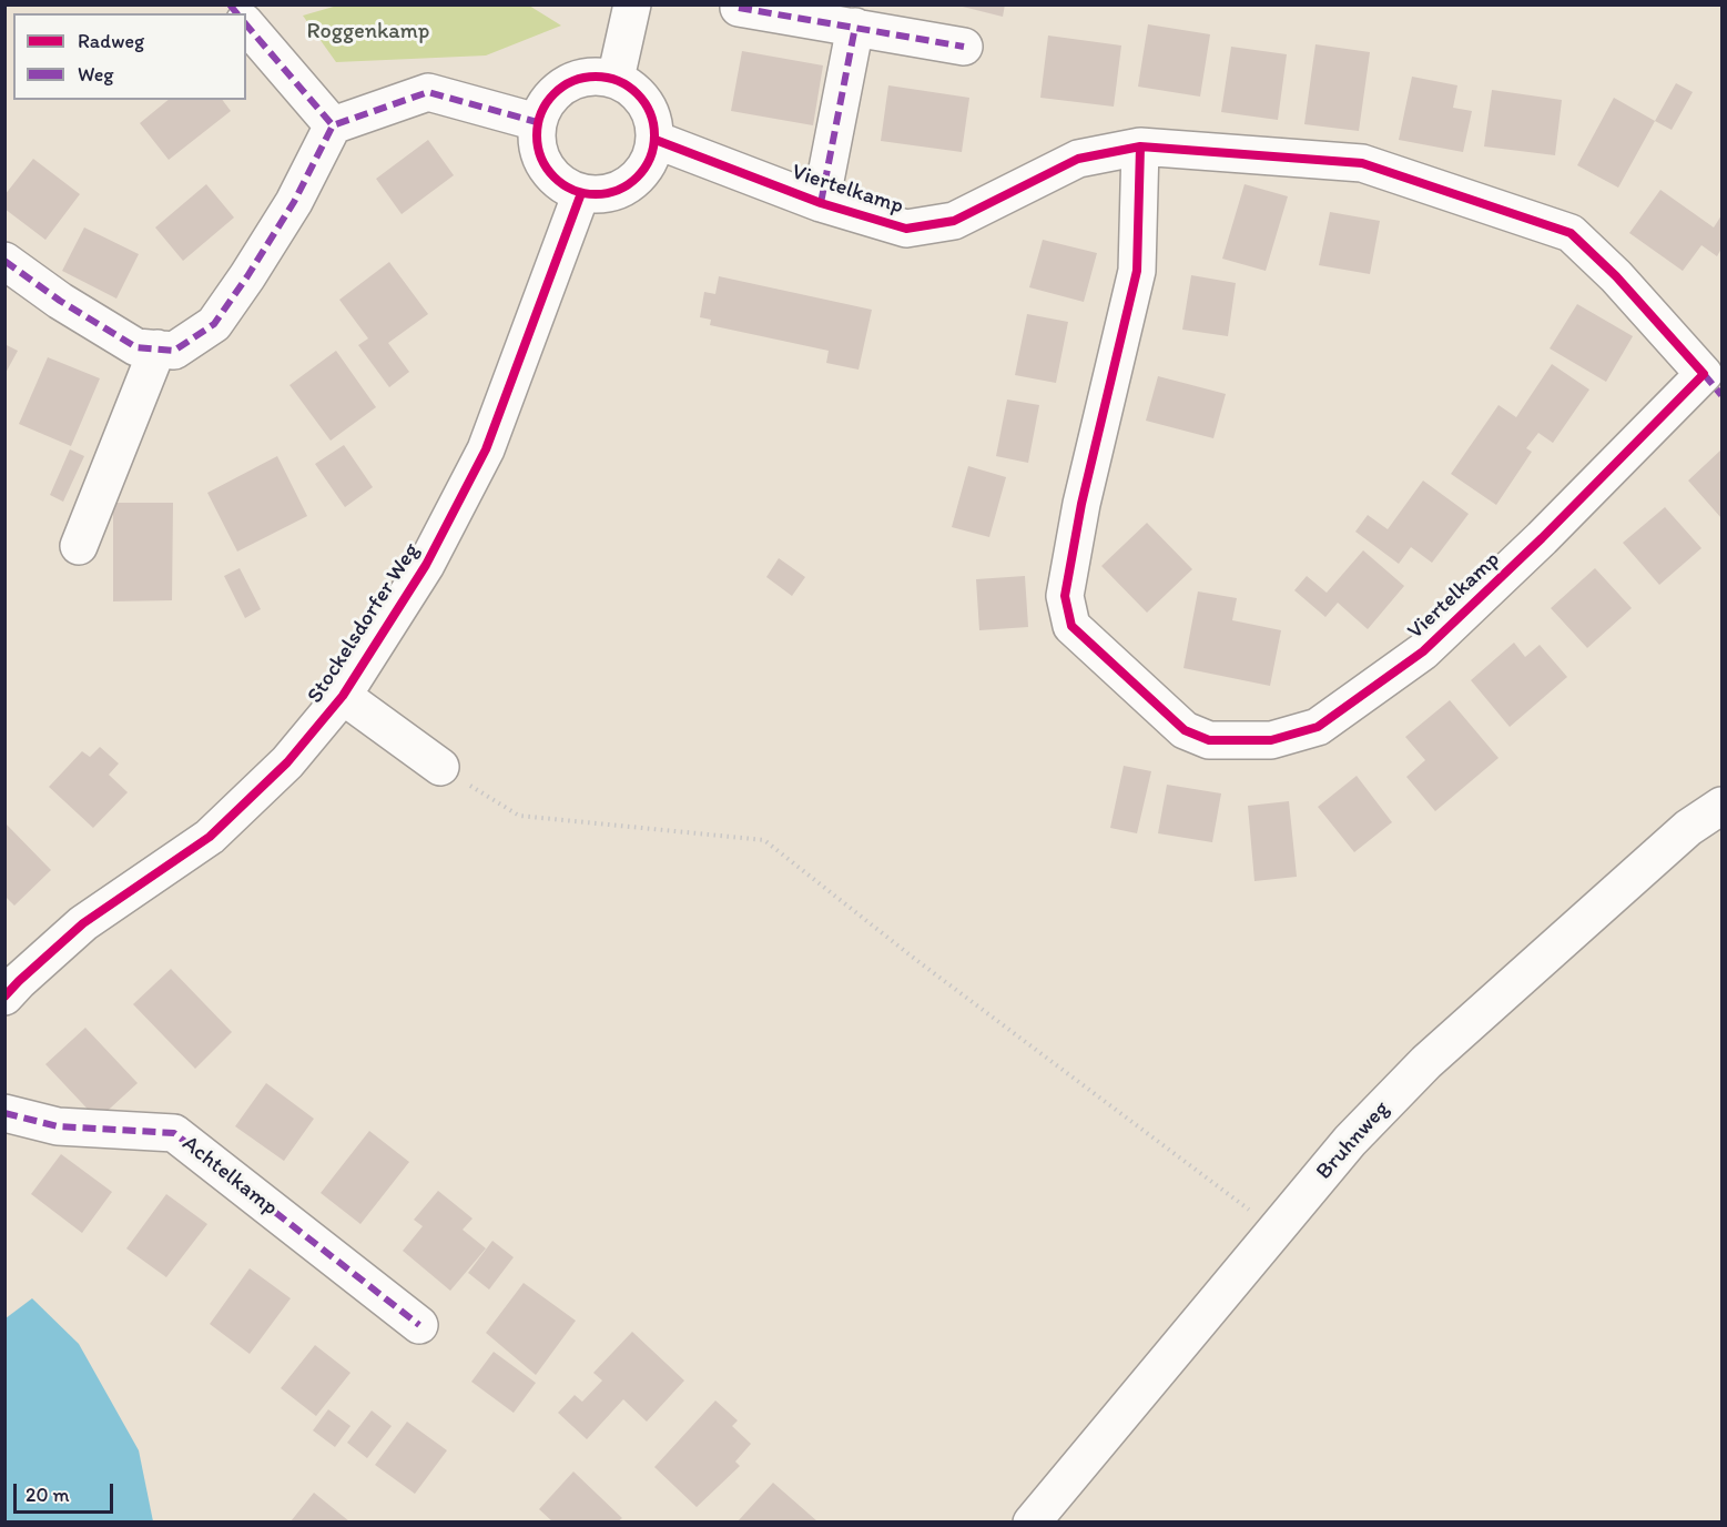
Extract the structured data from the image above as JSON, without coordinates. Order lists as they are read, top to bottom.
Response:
{
  "streets": {
    "street": [
      "Viertelkamp",
      "Stockelsdorfer Weg",
      "Bruhnweg",
      "Achtelkamp"
    ]
  },
  "crossings": [
    ["Viertelkamp", "Stockelsdorfer Weg"]
  ],
  "parks": ["Roggenkamp"],
  "legend": ["Radweg", "Weg"],
  "scale_bar": "20 m"
}
